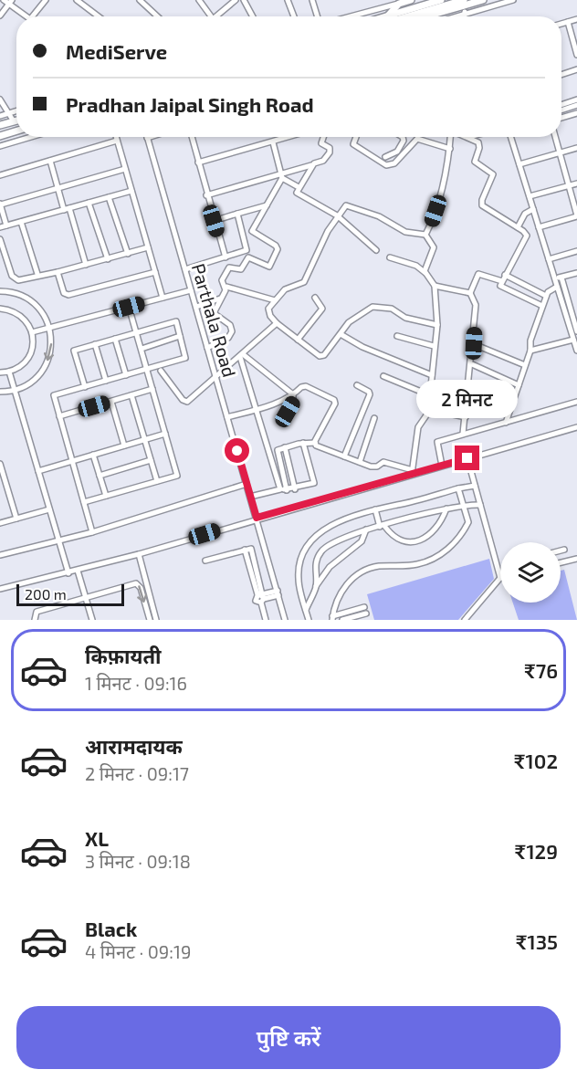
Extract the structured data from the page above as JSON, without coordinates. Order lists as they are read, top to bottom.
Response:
{
  "streets": {
    "street": ["Parthala Road"]
  },
  "scale_bar": "200 m",
  "page": {
    "banner": ["MediServe", "Pradhan Jaipal Singh Road"],
    "bubble": "2 मिनट",
    "scale": "200 m",
    "list": [
      {
        "name": "किफ़ायती",
        "note": "1 मिनट · 09:16",
        "value": "₹76"
      },
      {
        "name": "आरामदायक",
        "note": "2 मिनट · 09:17",
        "value": "₹102"
      },
      {
        "name": "XL",
        "note": "3 मिनट · 09:18",
        "value": "₹129"
      },
      {
        "name": "Black",
        "note": "4 मिनट · 09:19",
        "value": "₹135"
      }
    ],
    "buttons": "पुष्टि करें"
  }
}
